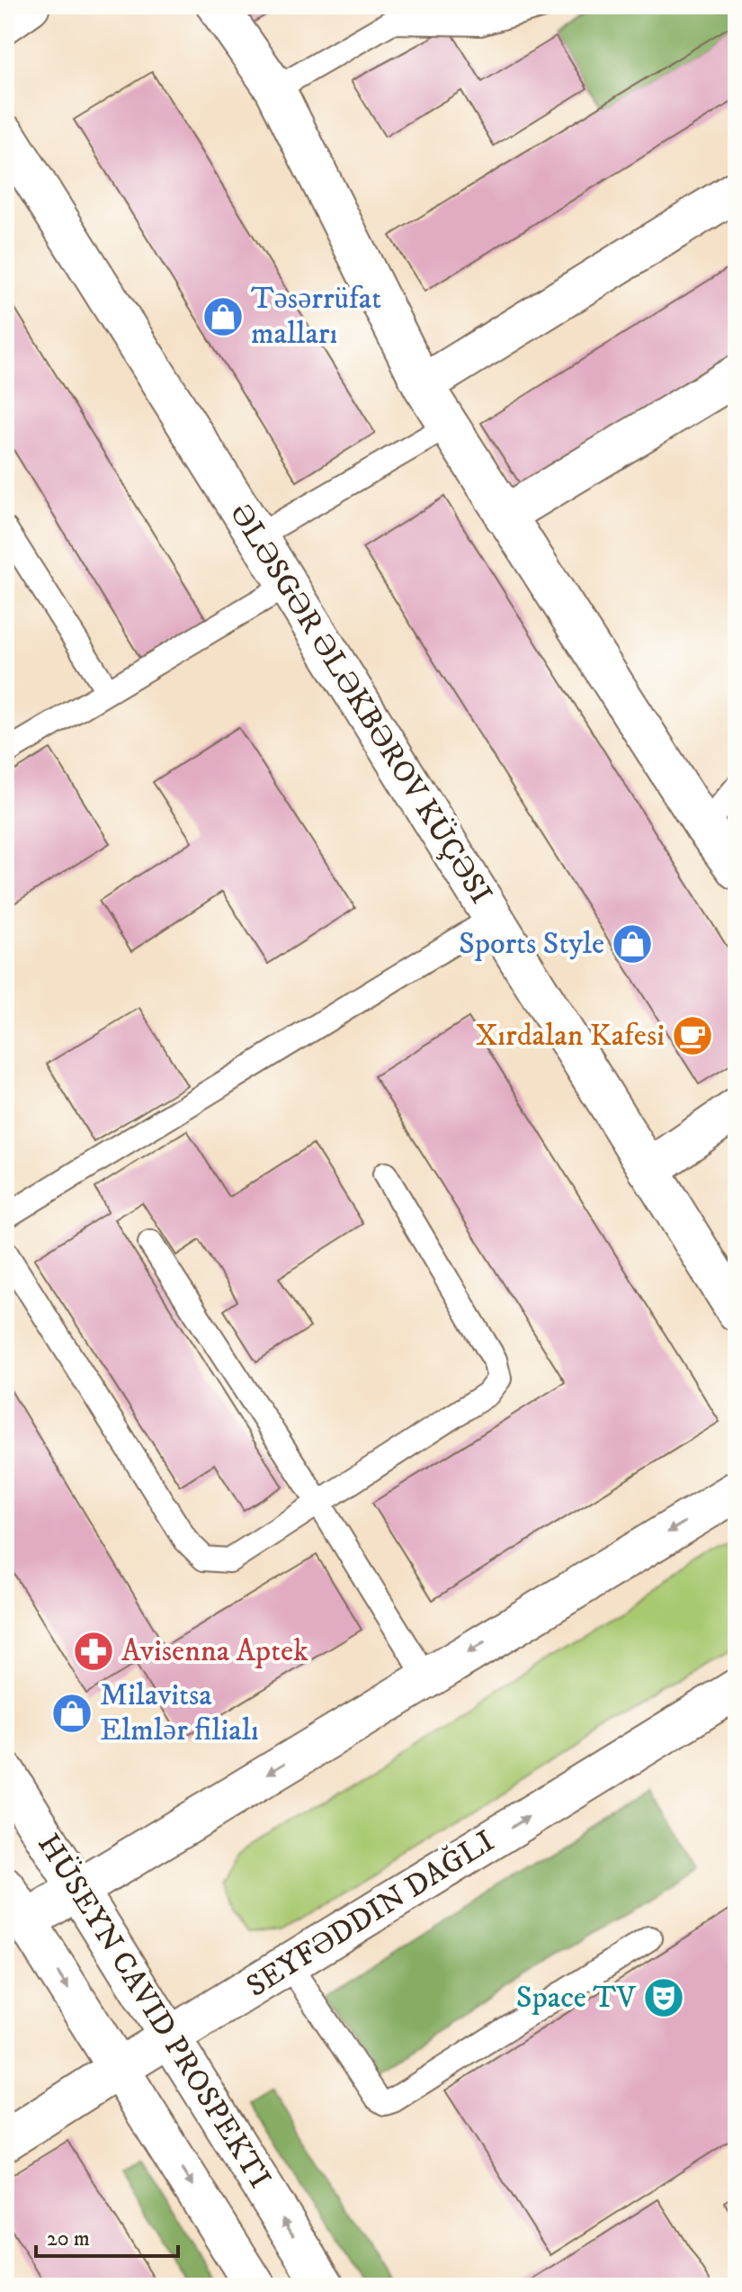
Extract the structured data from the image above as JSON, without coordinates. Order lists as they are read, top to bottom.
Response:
{
  "streets": {
    "street": ["ƏLƏSGƏR ƏLƏKBƏROV KÜÇƏSI", "HÜSEYN CAVID PROSPEKTI"]
  },
  "places": {
    "shop": ["Təsərrüfat malları", "Sports Style", "Milavitsa Elmlər filialı"],
    "cafe": ["Xırdalan Kafesi"],
    "pharmacy": ["Avisenna Aptek"],
    "theatre": ["Space TV"]
  },
  "scale_bar": "20 m"
}
